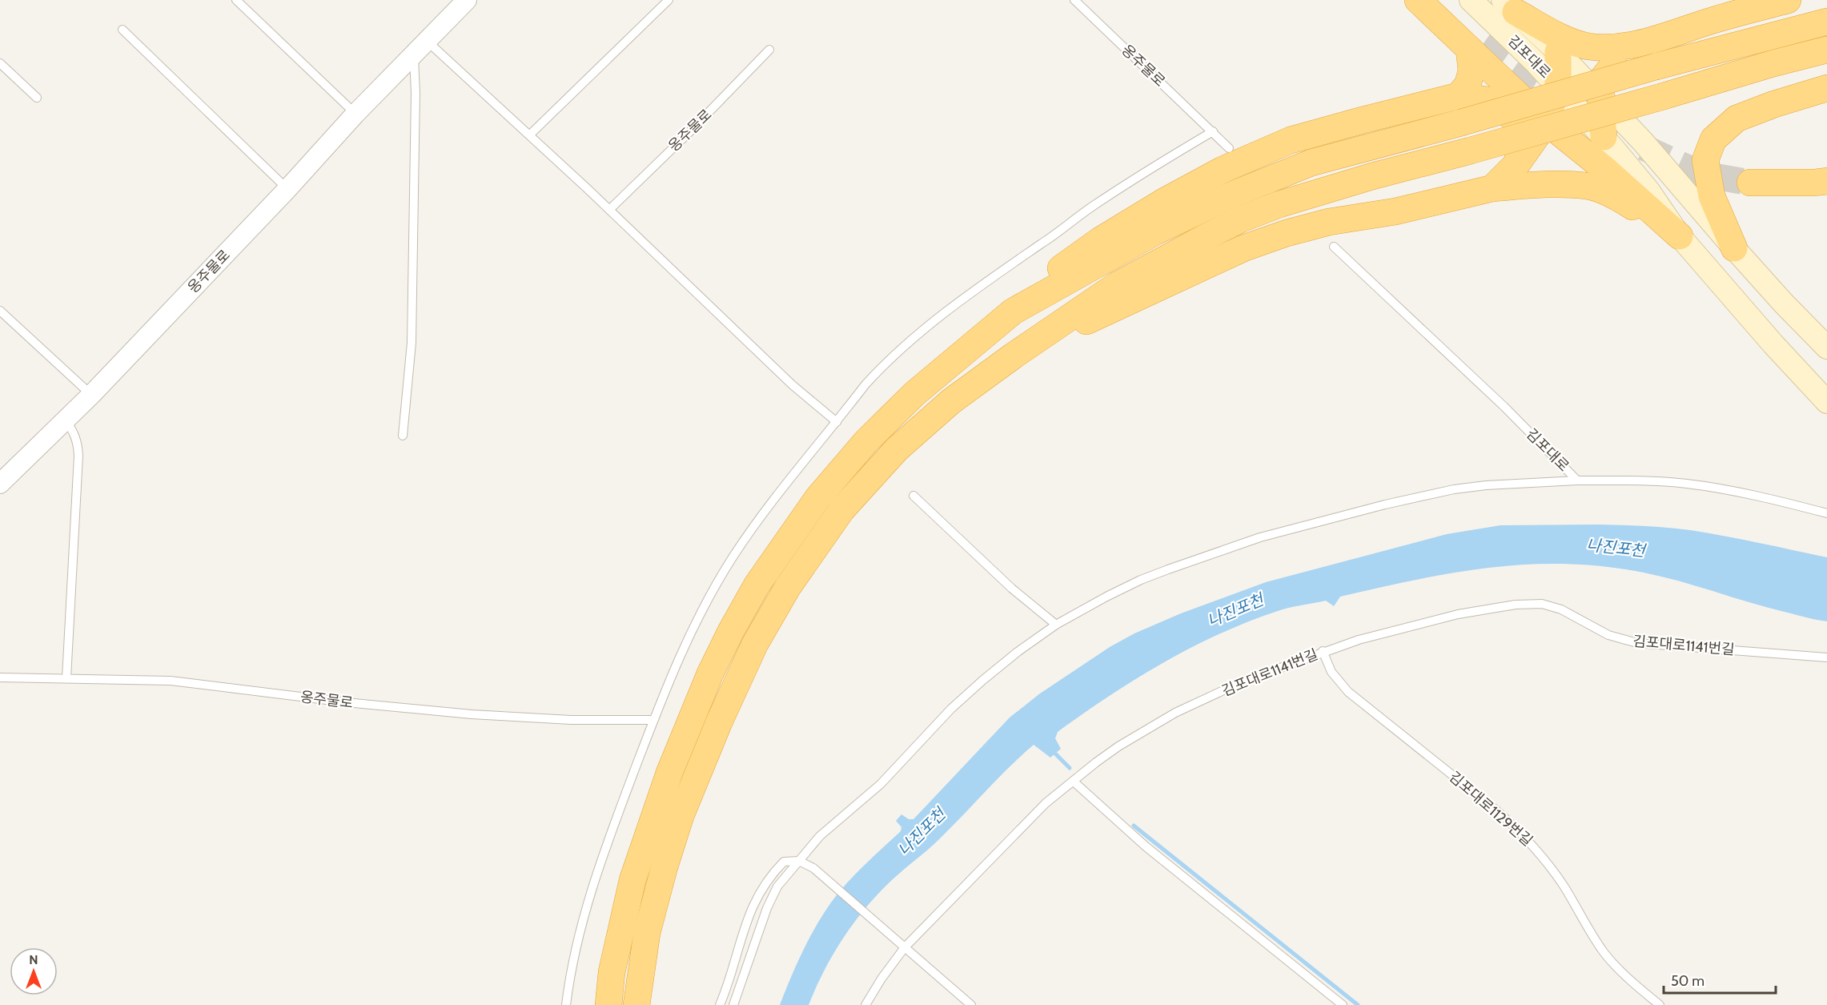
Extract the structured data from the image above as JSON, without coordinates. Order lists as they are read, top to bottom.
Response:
{
  "streets": {
    "main road": ["김포대로"],
    "street": ["옹주물로"],
    "lane": ["김포대로1141번길", "김포대로1129번길"]
  },
  "crossings": [
    ["김포대로1141번길", "김포대로1129번길"]
  ],
  "water": ["나진포천"],
  "scale_bar": "50 m",
  "north": "top"
}
